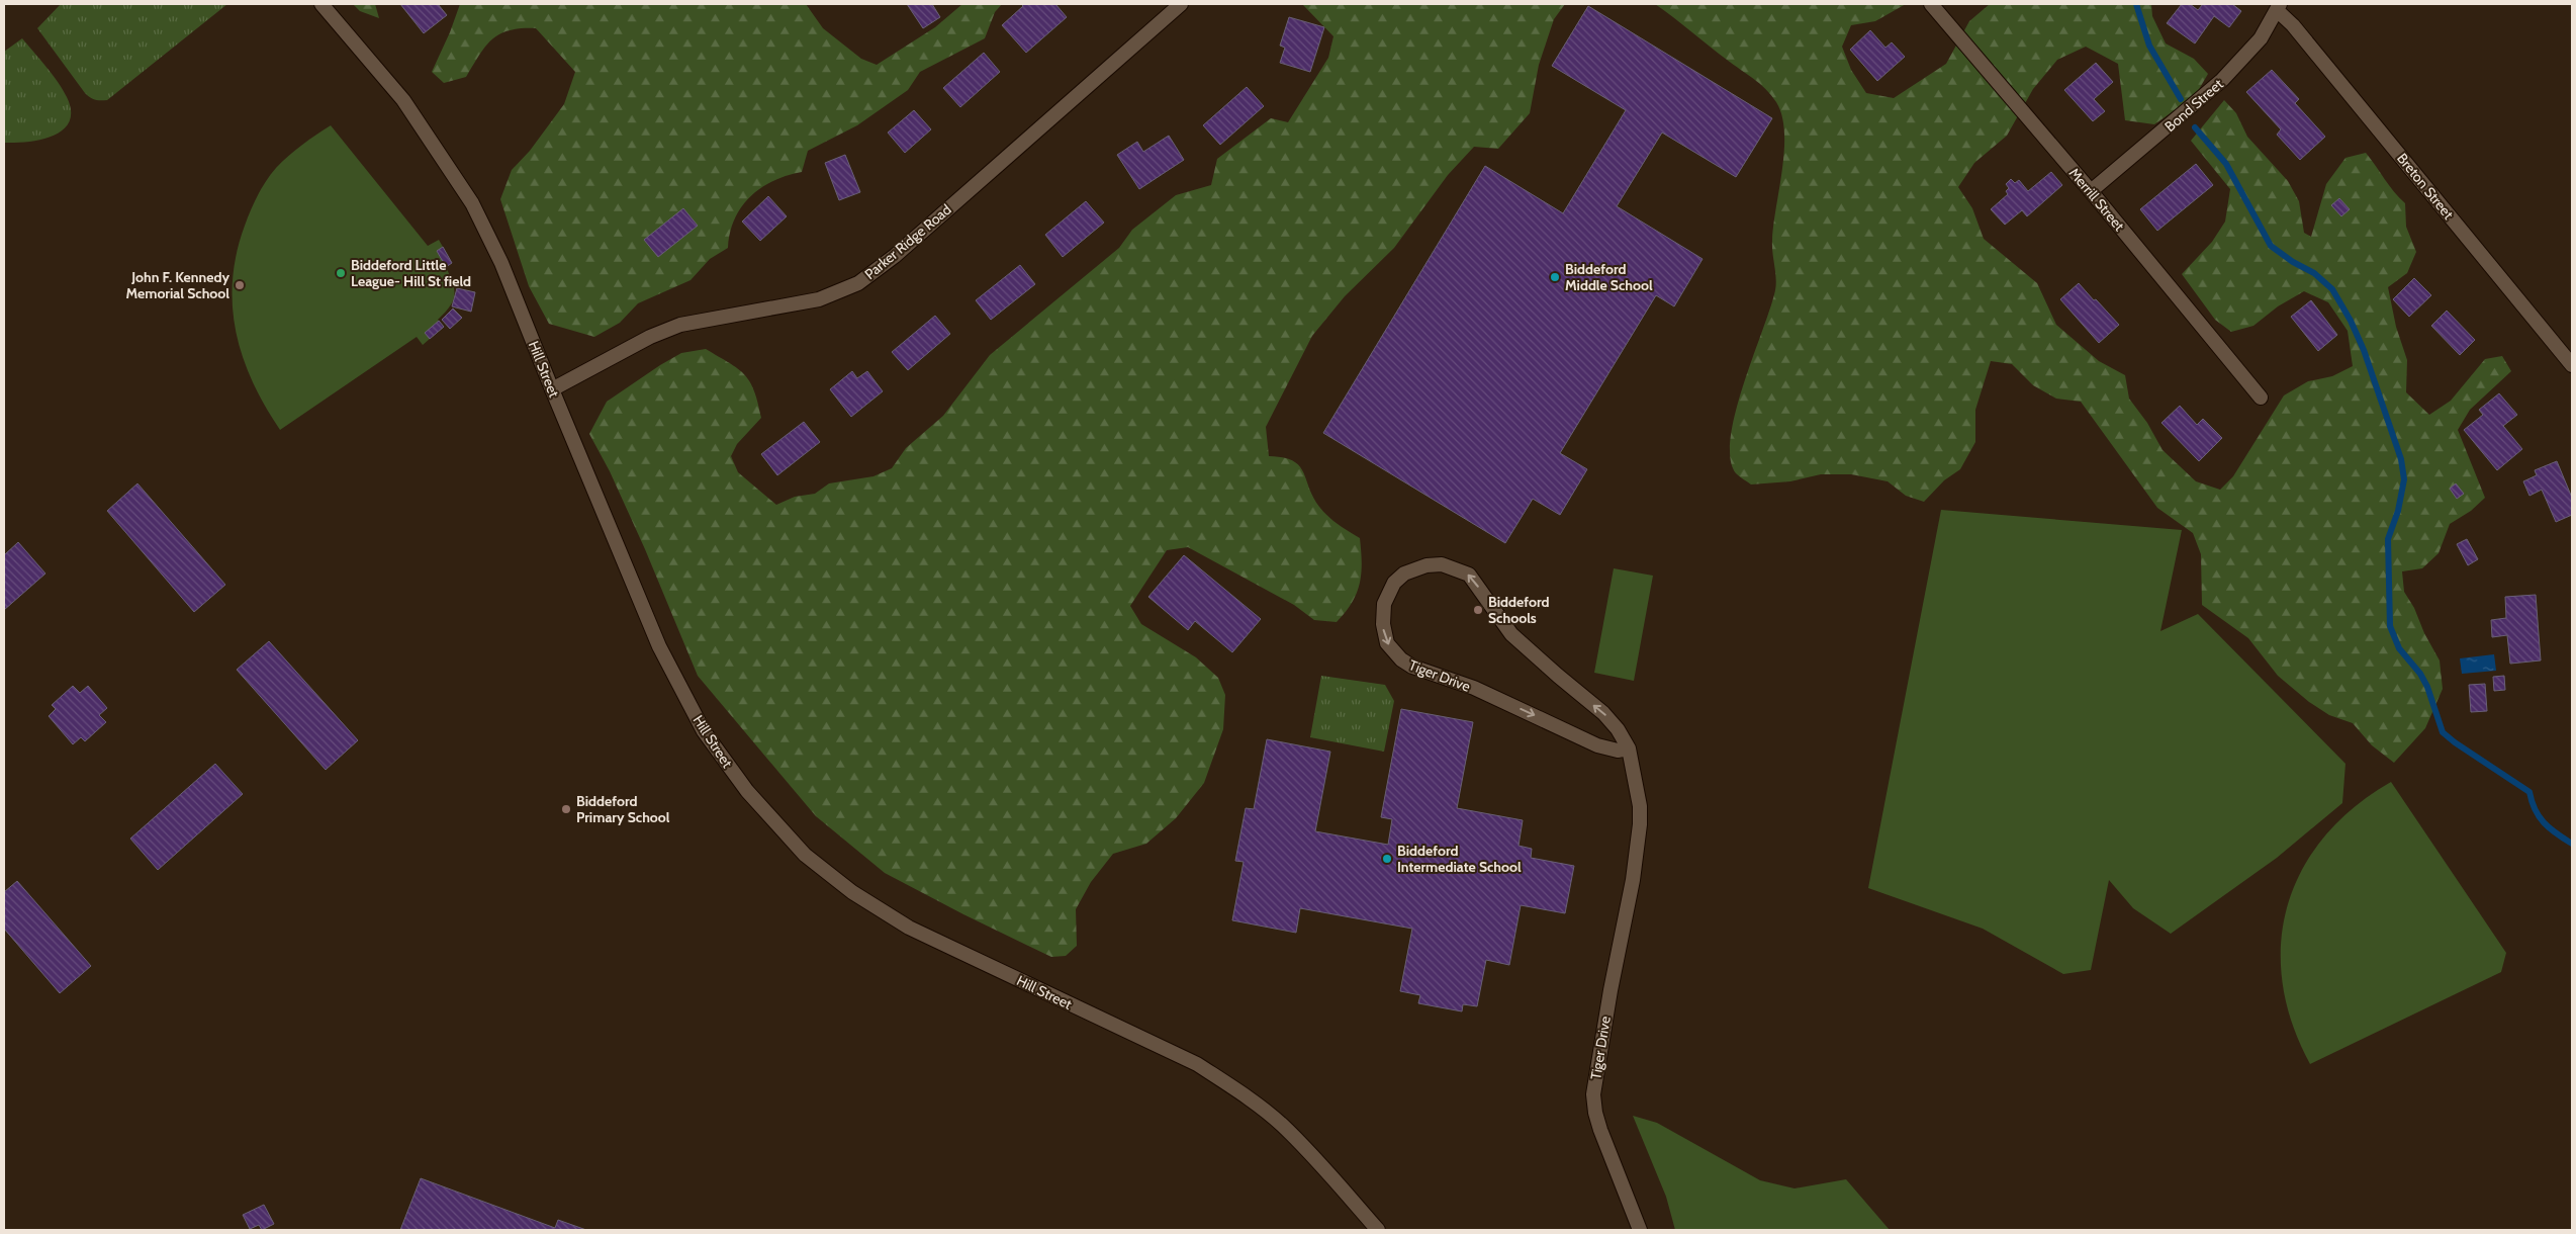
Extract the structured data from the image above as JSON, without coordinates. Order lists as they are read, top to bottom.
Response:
{
  "streets": {
    "street": [
      "Bond Street",
      "Breton Street",
      "Merrill Street",
      "Parker Ridge Road",
      "Hill Street",
      "Tiger Drive"
    ]
  },
  "crossings": [
    ["Bond Street", "Breton Street"],
    ["Bond Street", "Merrill Street"],
    ["Parker Ridge Road", "Hill Street"]
  ],
  "places": [
    "Biddeford Little League- Hill St field",
    "Biddeford Middle School",
    "John F. Kennedy Memorial School",
    "Biddeford Schools",
    "Biddeford Primary School",
    "Biddeford Intermediate School"
  ]
}
